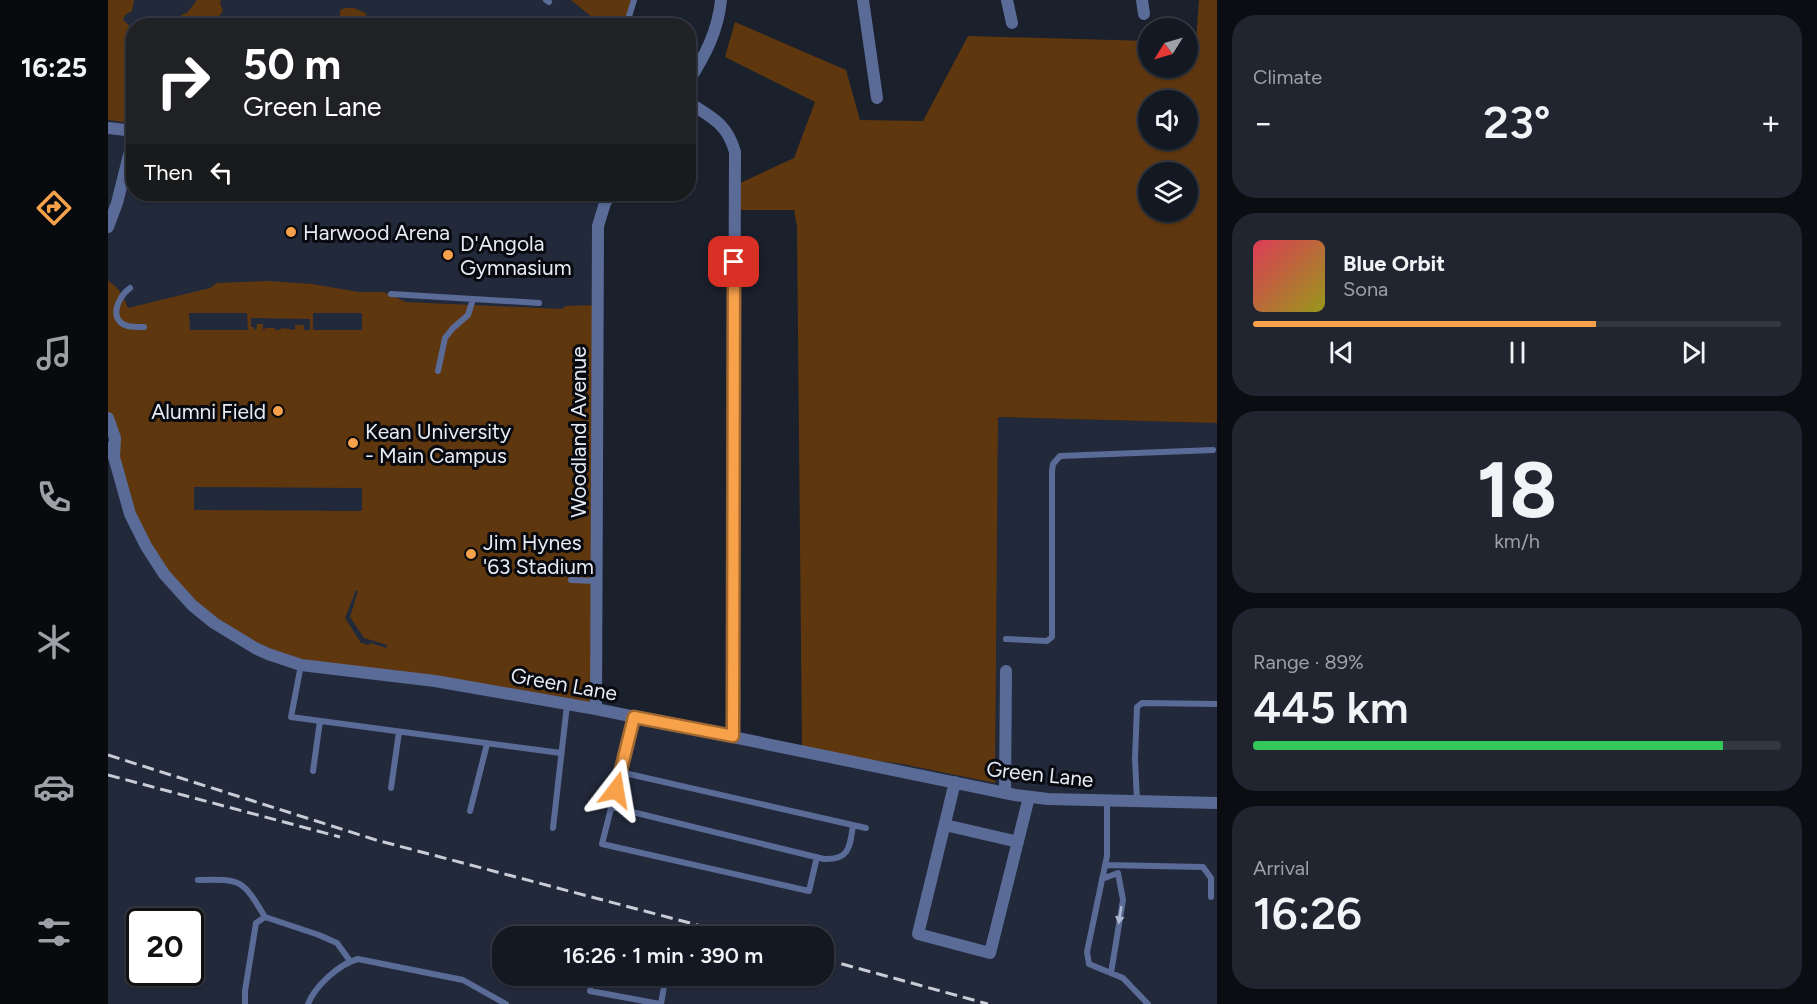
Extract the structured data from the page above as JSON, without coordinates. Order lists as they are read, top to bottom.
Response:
{
  "streets": {
    "street": ["Woodland Avenue", "Green Lane"]
  },
  "crossings": [
    ["Woodland Avenue", "Green Lane"]
  ],
  "places": [
    "Harwood Arena",
    "D'Angola Gymnasium",
    "Alumni Field",
    "Kean University - Main Campus",
    "Jim Hynes '63 Stadium"
  ],
  "north": "bottom left",
  "page": {
    "tabs": "16:25",
    "tile": [
      "Climate",
      ["18", "km/h"],
      ["Range · 89%", "445 km"],
      ["Arrival", "16:26"]
    ],
    "turn": ["50 m", "Green Lane"],
    "heat": ["−", "23°", "+"],
    "then": "Then",
    "song": ["Blue Orbit", "Sona"],
    "limit": "20",
    "trip": "16:26 · 1 min · 390 m"
  }
}
